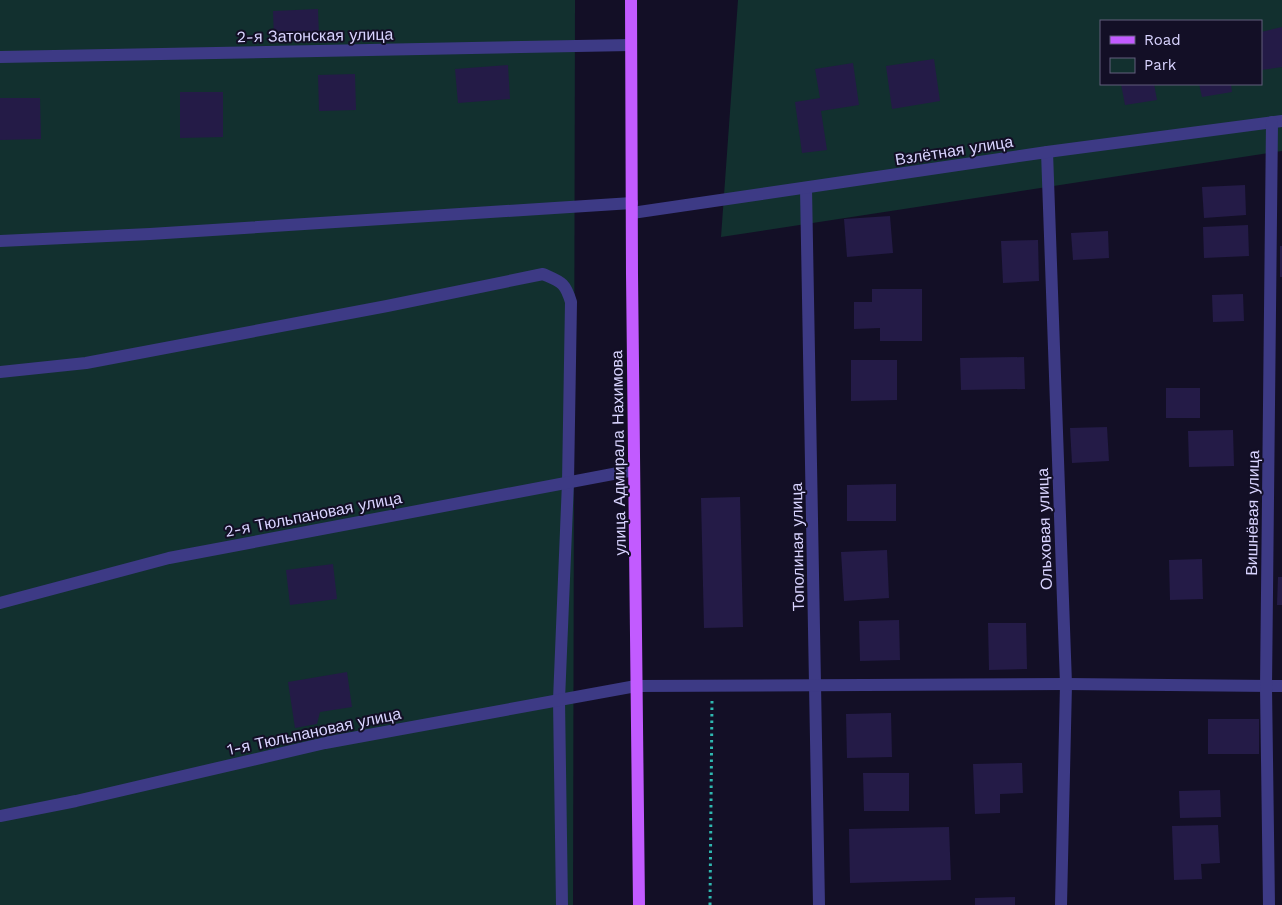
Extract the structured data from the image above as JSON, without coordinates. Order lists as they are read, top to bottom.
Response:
{
  "streets": {
    "main road": ["улица Адмирала Нахимова"],
    "street": [
      "2-я Затонская улица",
      "Взлётная улица",
      "Вишнёвая улица",
      "2-я Тюльпановая улица",
      "Ольховая улица",
      "Тополиная улица",
      "1-я Тюльпановая улица"
    ]
  },
  "crossings": [
    ["2-я Затонская улица", "улица Адмирала Нахимова"],
    ["Взлётная улица", "улица Адмирала Нахимова"],
    ["Взлётная улица", "Вишнёвая улица"],
    ["Взлётная улица", "Ольховая улица"],
    ["Взлётная улица", "Тополиная улица"],
    ["улица Адмирала Нахимова", "2-я Тюльпановая улица"],
    ["улица Адмирала Нахимова", "1-я Тюльпановая улица"],
    ["Вишнёвая улица", "1-я Тюльпановая улица"],
    ["Ольховая улица", "1-я Тюльпановая улица"],
    ["Тополиная улица", "1-я Тюльпановая улица"]
  ],
  "legend": ["Road", "Park"]
}
